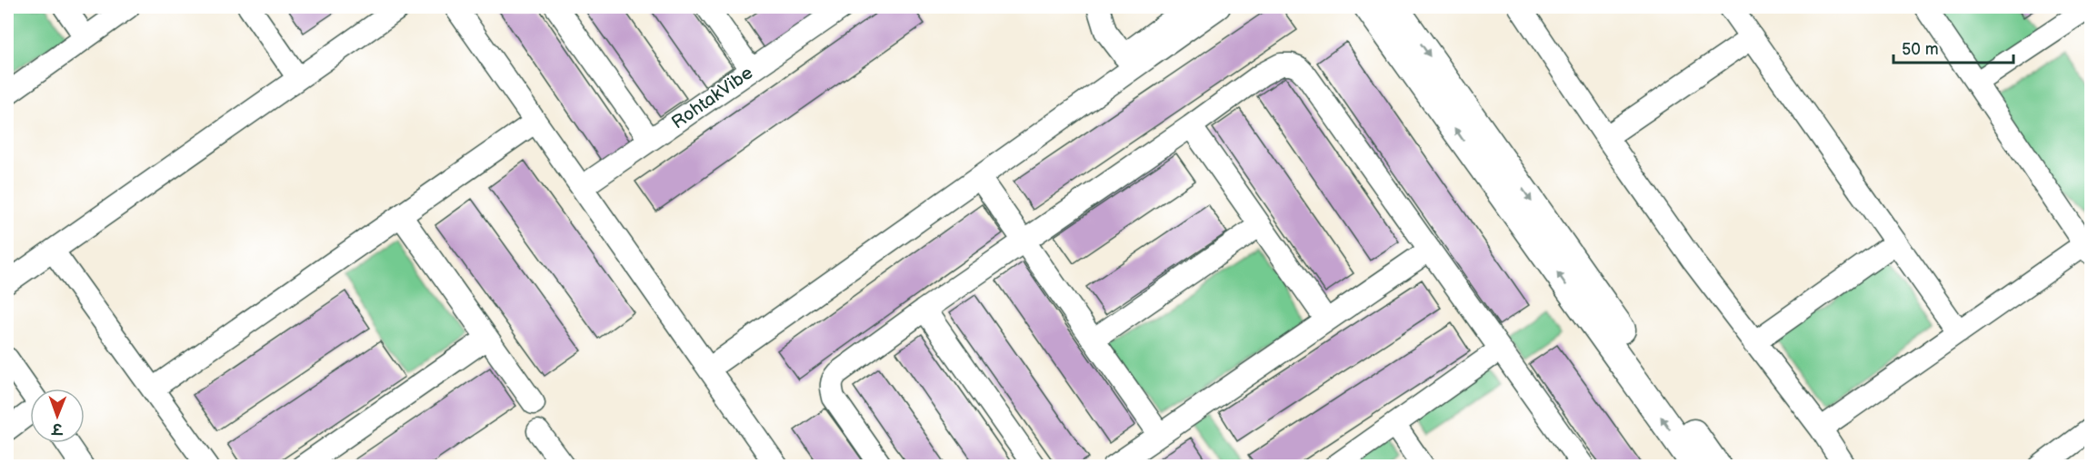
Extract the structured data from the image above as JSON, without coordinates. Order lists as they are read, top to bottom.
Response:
{
  "streets": {
    "street": ["RohtakVibe"]
  },
  "scale_bar": "50 m",
  "north": "bottom"
}
